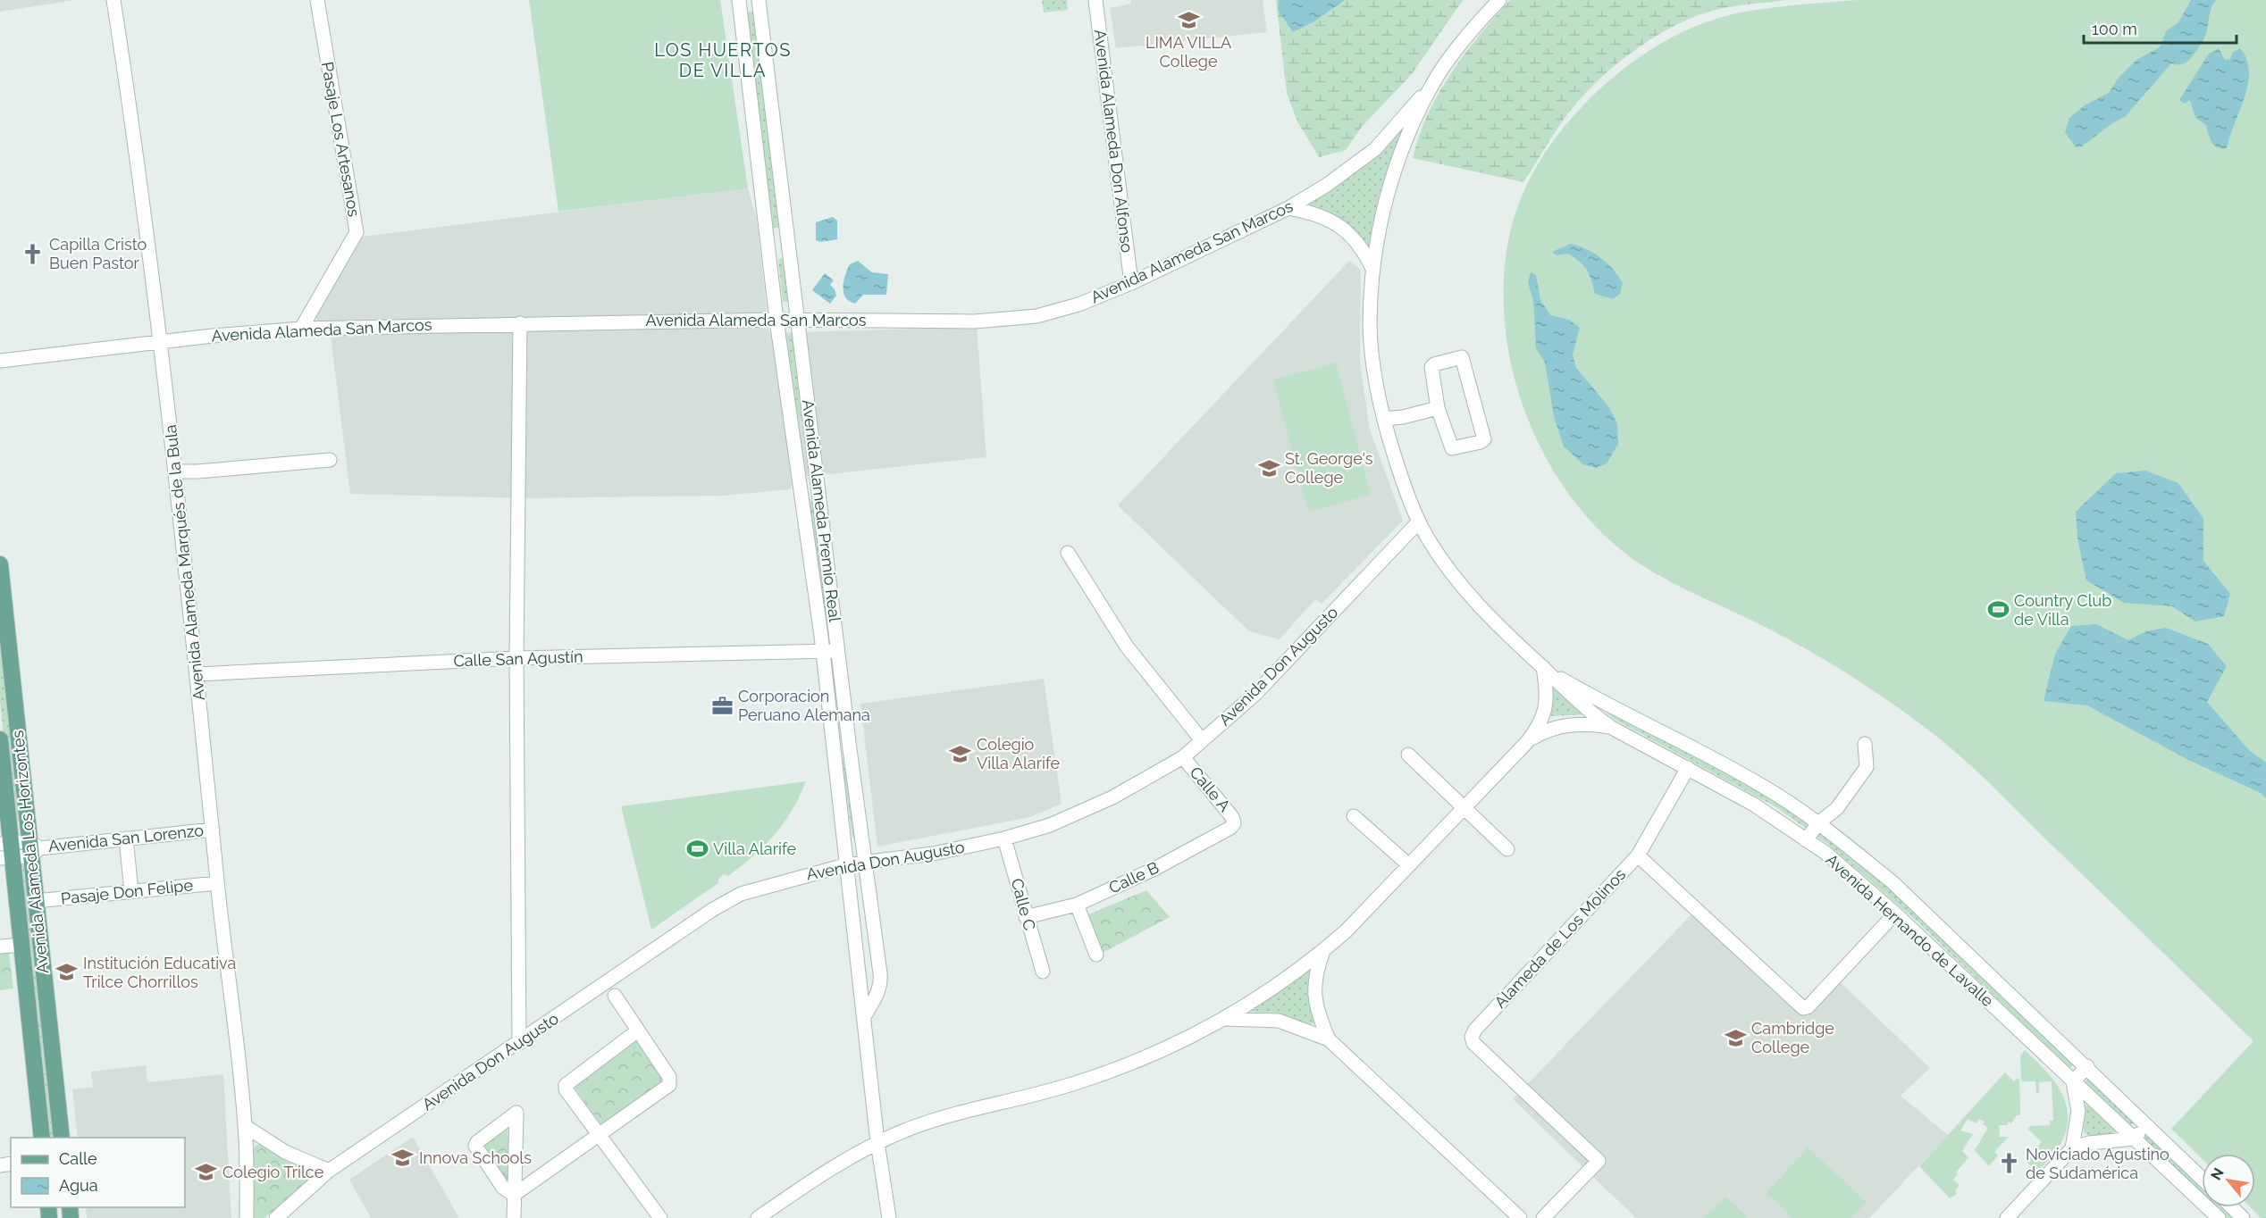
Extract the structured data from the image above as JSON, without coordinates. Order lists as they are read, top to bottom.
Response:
{
  "streets": {
    "main road": ["Avenida Alameda Los Horizontes"],
    "street": [
      "Pasaje Los Artesanos",
      "Avenida Alameda Don Alfonso",
      "Avenida Alameda San Marcos",
      "Avenida Alameda Premio Real",
      "Avenida Alameda Marqués de la Bula",
      "Calle San Agustín",
      "Avenida Don Augusto",
      "Calle A",
      "Avenida San Lorenzo",
      "Calle B",
      "Pasaje Don Felipe",
      "Calle C",
      "Avenida Hernando de Lavalle",
      "Alameda de Los Molinos"
    ]
  },
  "crossings": [
    ["Pasaje Los Artesanos", "Avenida Alameda San Marcos"],
    ["Avenida Alameda Don Alfonso", "Avenida Alameda San Marcos"],
    ["Avenida Alameda San Marcos", "Avenida Alameda Premio Real"],
    ["Avenida Alameda San Marcos", "Avenida Alameda Marqués de la Bula"],
    ["Avenida Alameda San Marcos", "Avenida Hernando de Lavalle"],
    ["Avenida Alameda Premio Real", "Calle San Agustín"],
    ["Avenida Alameda Premio Real", "Avenida Don Augusto"],
    ["Avenida Alameda Marqués de la Bula", "Calle San Agustín"],
    ["Avenida Alameda Marqués de la Bula", "Avenida San Lorenzo"],
    ["Avenida Alameda Marqués de la Bula", "Pasaje Don Felipe"],
    ["Avenida Don Augusto", "Calle A"],
    ["Avenida Don Augusto", "Calle C"],
    ["Avenida Don Augusto", "Avenida Hernando de Lavalle"],
    ["Calle A", "Calle B"],
    ["Avenida San Lorenzo", "Avenida Alameda Los Horizontes"],
    ["Avenida Alameda Los Horizontes", "Pasaje Don Felipe"],
    ["Calle B", "Calle C"],
    ["Avenida Hernando de Lavalle", "Alameda de Los Molinos"]
  ],
  "districts": ["LOS HUERTOS DE VILLA"],
  "places": {
    "school or university": [
      "LIMA VILLA College",
      "St. George's College",
      "Colegio Villa Alarife",
      "Institución Educativa Trilce Chorrillos",
      "Cambridge College",
      "Innova Schools",
      "Colegio Trilce"
    ],
    "church": ["Capilla Cristo Buen Pastor", "Noviciado Agustino de Sudamérica"],
    "sports": ["Country Club de Villa", "Villa Alarife"],
    "office": ["Corporacion Peruano Alemana"]
  },
  "legend": ["Calle", "Agua"],
  "scale_bar": "100 m",
  "north": "top left"
}
